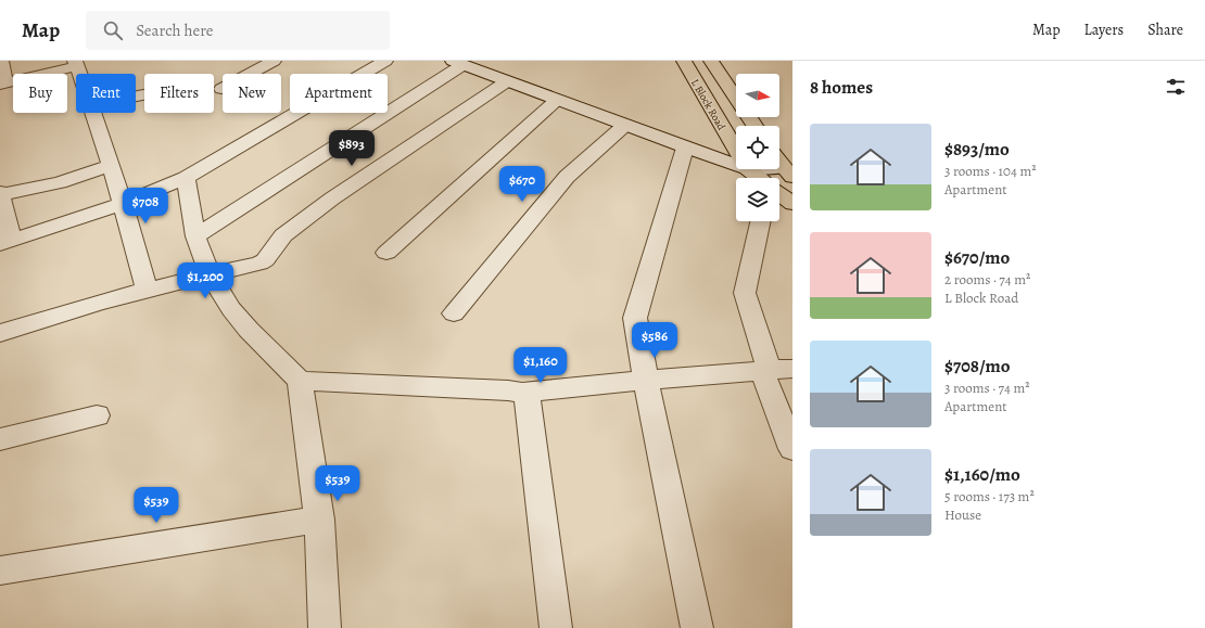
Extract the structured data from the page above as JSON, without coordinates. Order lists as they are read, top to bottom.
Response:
{
  "streets": {
    "main road": ["L Block Road"]
  },
  "north": "right",
  "page": {
    "header": "Map",
    "search": "Search here",
    "nav": ["Map", "Layers", "Share"],
    "heading": "8 homes",
    "chip": [
      "Buy",
      "Rent",
      "Filters",
      "New",
      "Apartment"
    ],
    "list": [
      {
        "name": "$893/mo",
        "note": "3 rooms · 104 m² · Apartment"
      },
      {
        "name": "$670/mo",
        "note": "2 rooms · 74 m² · L Block Road"
      },
      {
        "name": "$708/mo",
        "note": "3 rooms · 74 m² · Apartment"
      },
      {
        "name": "$1,160/mo",
        "note": "5 rooms · 173 m² · House"
      }
    ],
    "price": [
      "$893",
      "$670",
      "$708",
      "$1,200",
      "$586",
      "$1,160",
      "$539",
      "$539"
    ]
  }
}
